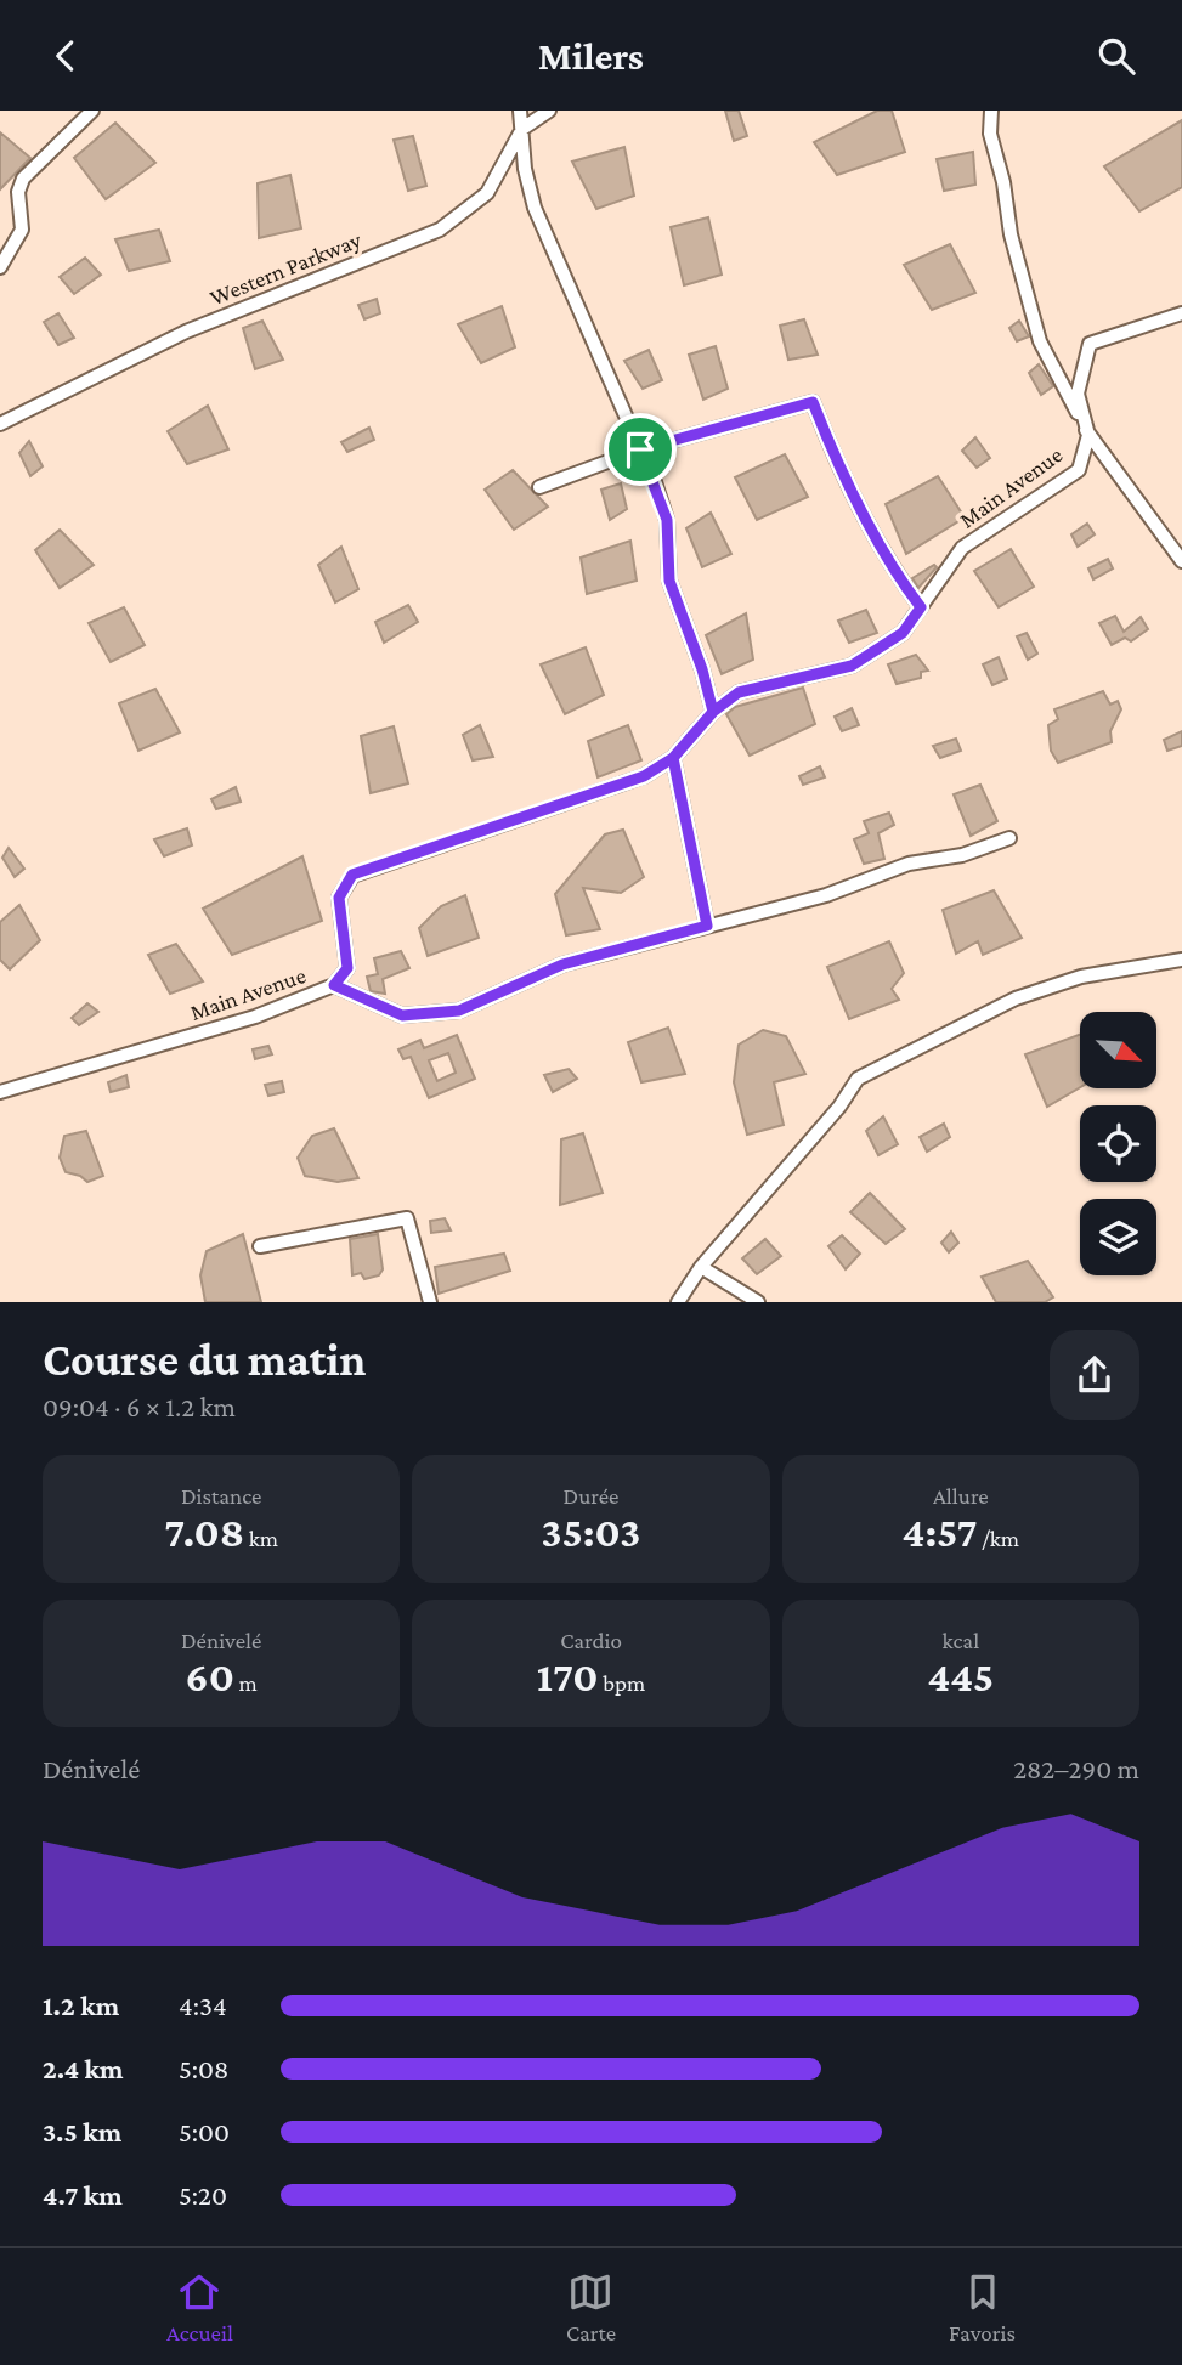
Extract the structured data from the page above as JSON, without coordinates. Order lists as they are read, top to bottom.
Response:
{
  "streets": {
    "street": ["Western Parkway", "Main Avenue"]
  },
  "north": "bottom right",
  "page": {
    "header": "Milers",
    "heading": ["Course du matin", "09:04 · 6 × 1.2 km"],
    "stats": [
      ["Distance", "7.08 km"],
      ["Durée", "35:03"],
      ["Allure", "4:57 /km"],
      ["Dénivelé", "60 m"],
      ["Cardio", "170 bpm"],
      ["kcal", "445"]
    ],
    "chart": ["Dénivelé", "282–290 m"],
    "list": [
      {
        "name": "1.2 km",
        "note": "4:34"
      },
      {
        "name": "2.4 km",
        "note": "5:08"
      },
      {
        "name": "3.5 km",
        "note": "5:00"
      },
      {
        "name": "4.7 km",
        "note": "5:20"
      }
    ],
    "tabs": ["Accueil", "Carte", "Favoris"]
  }
}
